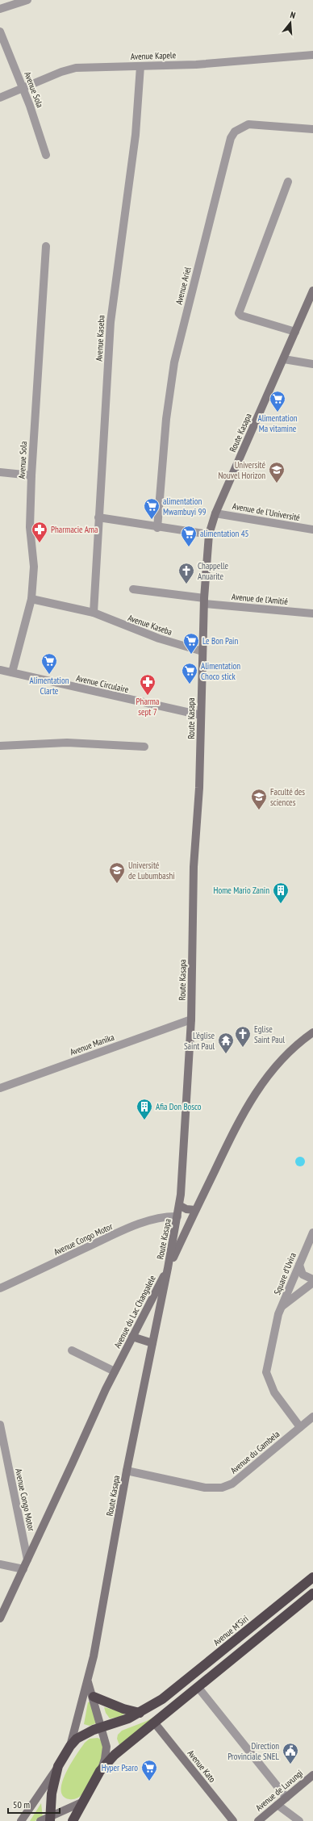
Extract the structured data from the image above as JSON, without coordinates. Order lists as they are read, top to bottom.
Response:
{
  "streets": {
    "highway": ["Avenue M'Siri"],
    "main road": [
      "Route Kasapa",
      "Avenue du Lac Changalele",
      "Avenue Kato",
      "Avenue de Luvungi"
    ],
    "street": [
      "Avenue Kapele",
      "Avenue Sola",
      "Avenue Ariel",
      "Avenue Kaseba",
      "Avenue de l'Université",
      "Avenue de l'Amitié",
      "Avenue Circulaire",
      "Avenue Manika",
      "Avenue Congo Motor",
      "Square d'Uvira",
      "Avenue du Gambela"
    ]
  },
  "crossings": [
    ["Avenue Kapele", "Avenue Sola"],
    ["Avenue Kapele", "Avenue Kaseba"],
    ["Avenue Sola", "Avenue Kaseba"],
    ["Avenue Sola", "Avenue Circulaire"],
    ["Avenue Kaseba", "Route Kasapa"],
    ["Route Kasapa", "Avenue de l'Université"],
    ["Route Kasapa", "Avenue de l'Amitié"],
    ["Route Kasapa", "Avenue Circulaire"],
    ["Route Kasapa", "Avenue Manika"],
    ["Route Kasapa", "Avenue Congo Motor"],
    ["Route Kasapa", "Avenue du Lac Changalele"],
    ["Route Kasapa", "Avenue du Gambela"],
    ["Route Kasapa", "Avenue M'Siri"],
    ["Avenue Congo Motor", "Avenue du Lac Changalele"]
  ],
  "places": {
    "supermarket": [
      "Alimentation Ma vitamine",
      "alimentation Mwambuyi 99",
      "alimentation 45",
      "Le Bon Pain",
      "Alimentation Clarte",
      "Alimentation Choco stick",
      "Hyper Psaro"
    ],
    "school or university": ["Université Nouvel Horizon", "Faculté des sciences", "Université de Lubumbashi"],
    "pharmacy": ["Pharmacie Ama", "Pharma sept 7"],
    "church": ["Chappelle Anuarite", "Eglise Saint Paul"],
    "building": ["Home Mario Zanin", "Afia Don Bosco"],
    "temple": ["L'église Saint Paul"],
    "public building": ["Direction Provinciale SNEL"]
  },
  "scale_bar": "50 m",
  "north": "top"
}
